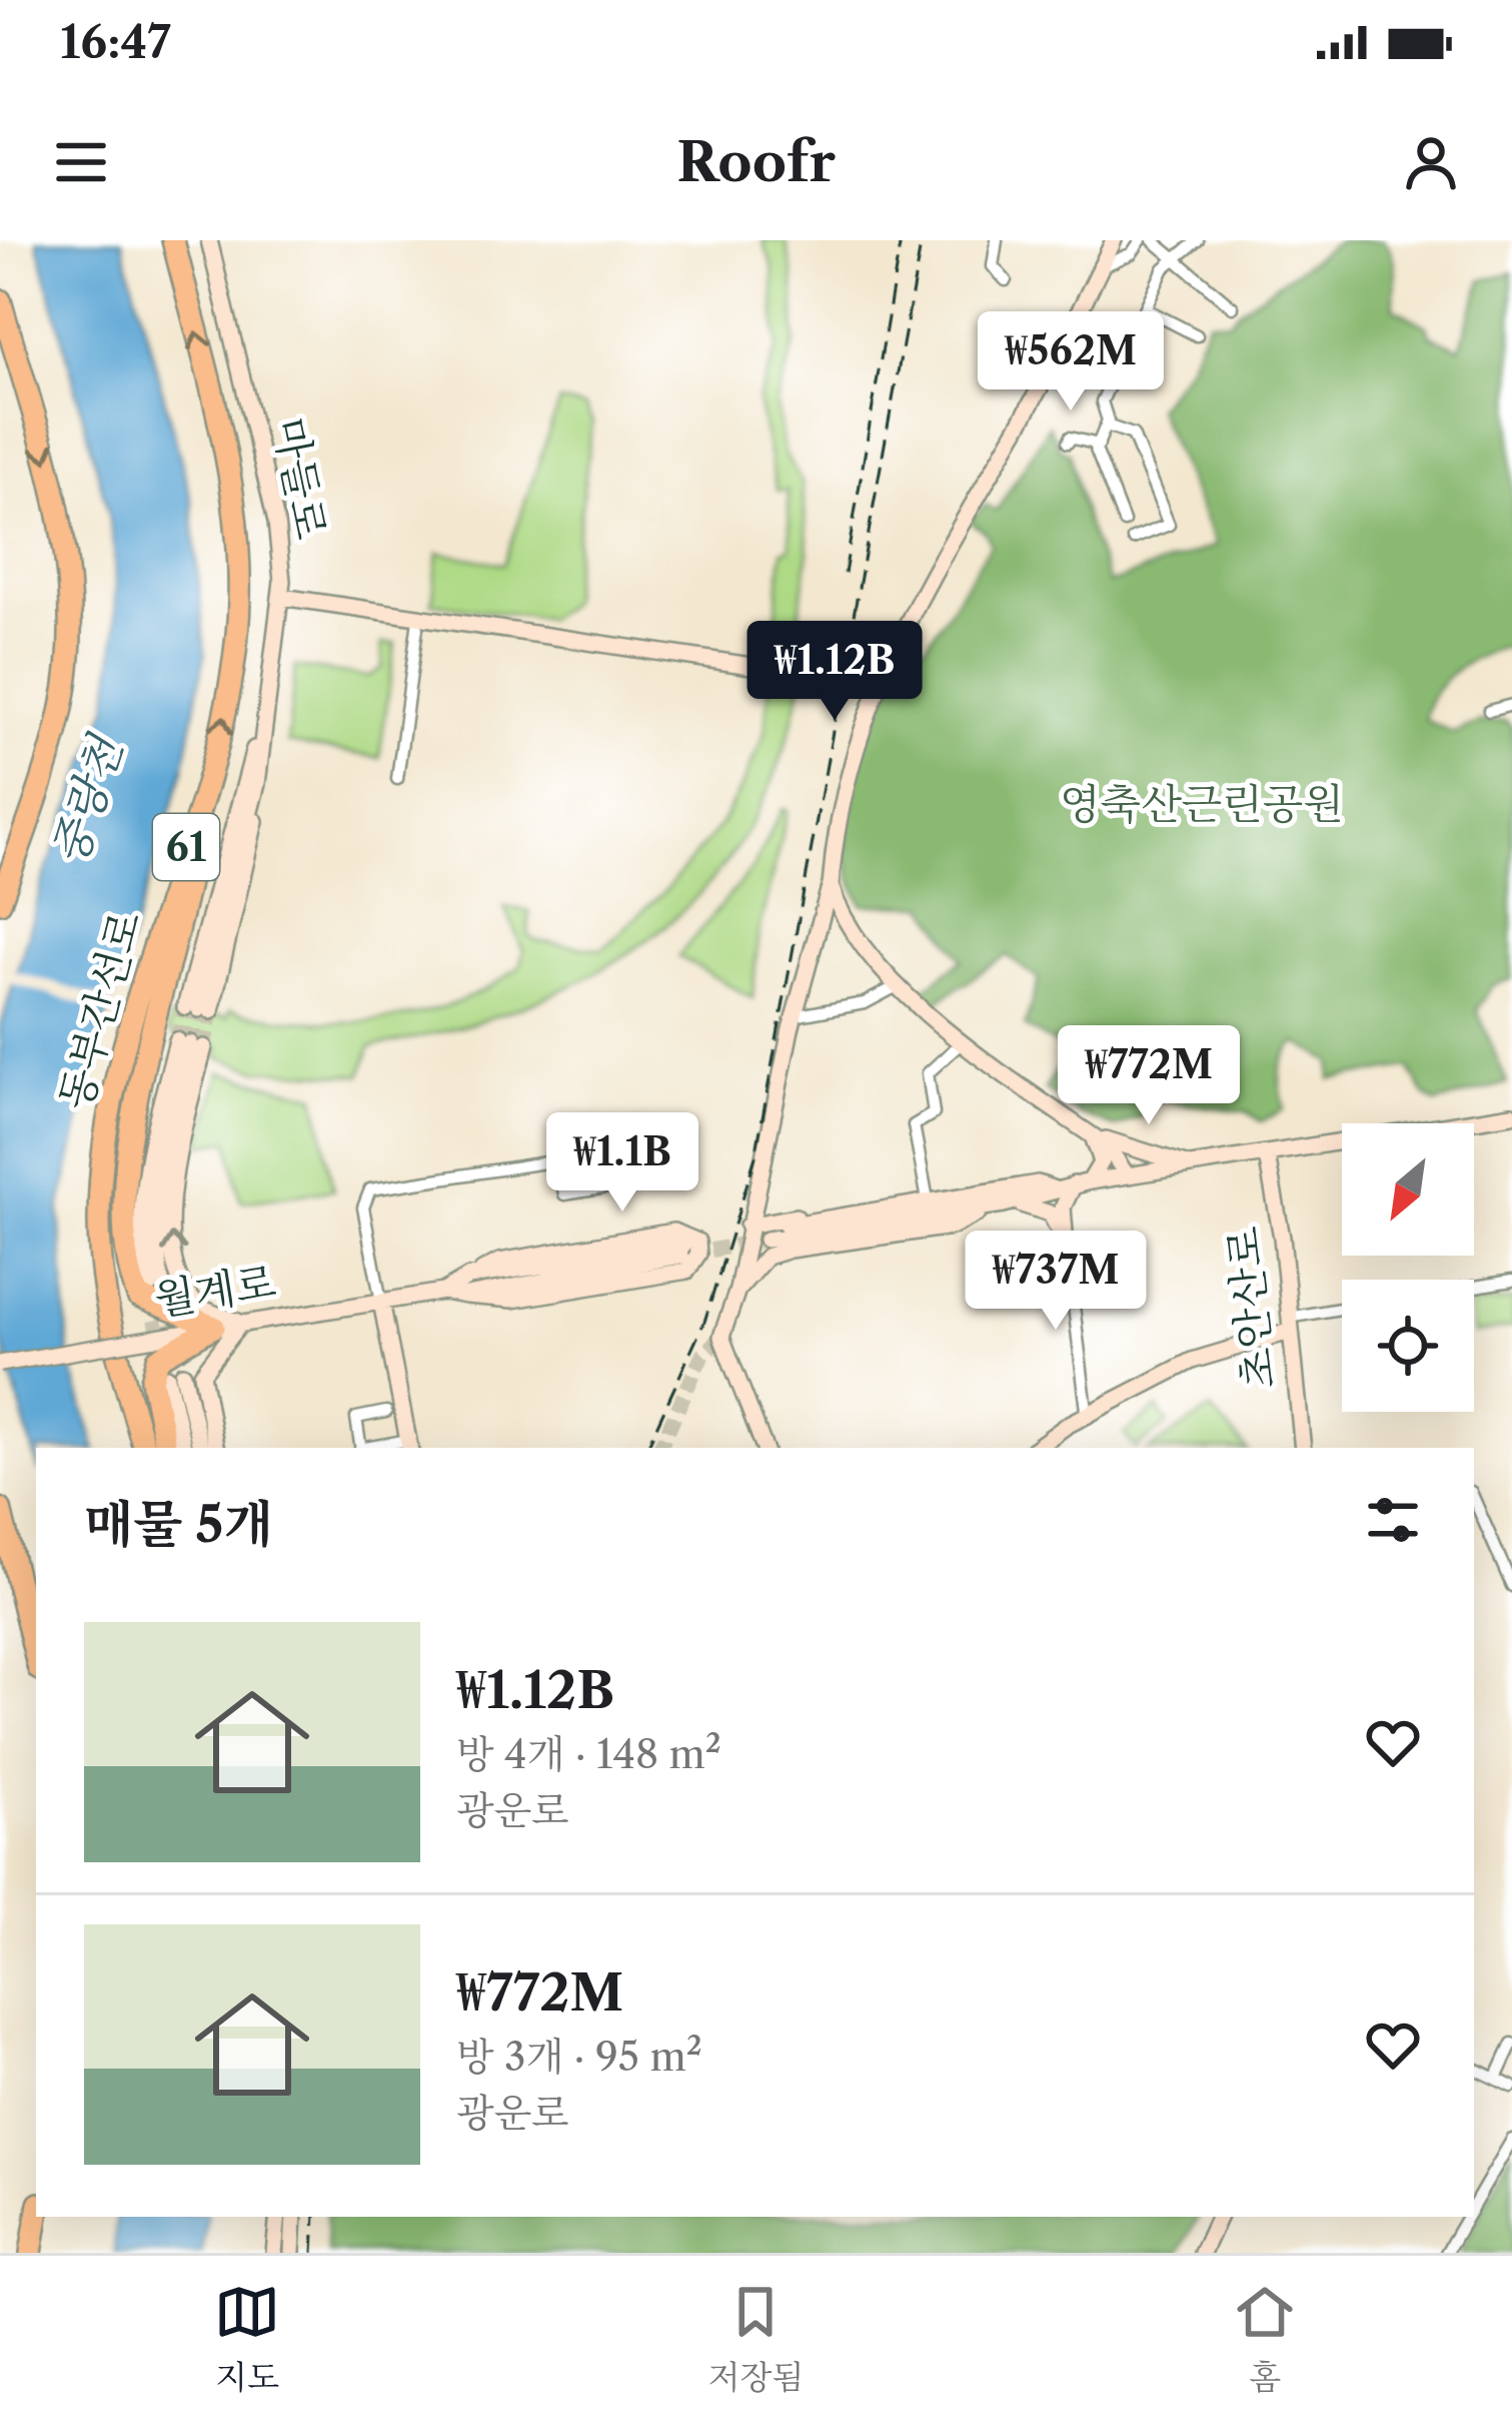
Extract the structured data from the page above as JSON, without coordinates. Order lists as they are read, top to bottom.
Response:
{
  "streets": {
    "highway": ["61", "동부간선로"],
    "main road": ["마들로", "월계로", "초안산로"]
  },
  "water": ["중랑천"],
  "parks": ["영축산근린공원"],
  "north": "bottom left",
  "page": {
    "status": "16:47",
    "header": "Roofr",
    "price": [
      "₩562M",
      "₩1.12B",
      "₩772M",
      "₩1.1B",
      "₩737M"
    ],
    "heading": "매물 5개",
    "list": [
      {
        "name": "₩1.12B",
        "note": "방 4개 · 148 m² · 광운로"
      },
      {
        "name": "₩772M",
        "note": "방 3개 · 95 m² · 광운로"
      }
    ],
    "tabs": ["지도", "저장됨", "홈"]
  }
}
